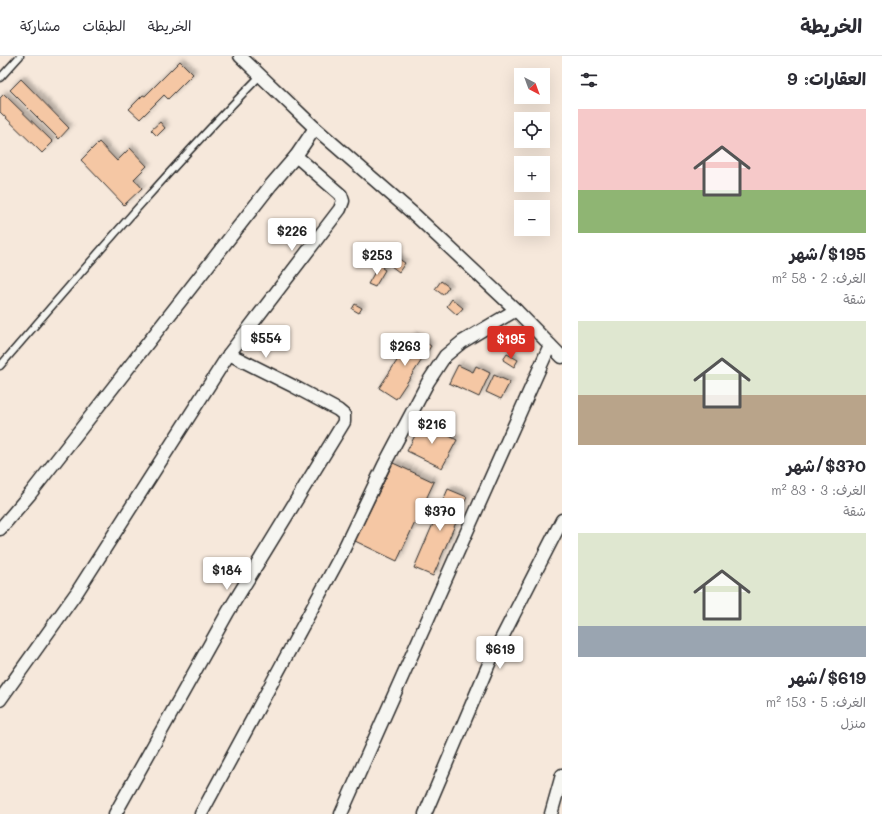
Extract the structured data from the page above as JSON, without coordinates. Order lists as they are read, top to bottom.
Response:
{
  "north": "bottom right",
  "page": {
    "header": "الخريطة",
    "nav": ["الخريطة", "الطبقات", "مشاركة"],
    "heading": "العقارات: 9",
    "map_buttons": ["+", "−"],
    "list": [
      {
        "name": "$195/شهر",
        "note": "الغرف: 2 · 58 m² · شقة"
      },
      {
        "name": "$370/شهر",
        "note": "الغرف: 3 · 83 m² · شقة"
      },
      {
        "name": "$619/شهر",
        "note": "الغرف: 5 · 153 m² · منزل"
      }
    ],
    "price": [
      "$226",
      "$253",
      "$554",
      "$195",
      "$263",
      "$216",
      "$370",
      "$184",
      "$619"
    ]
  }
}
